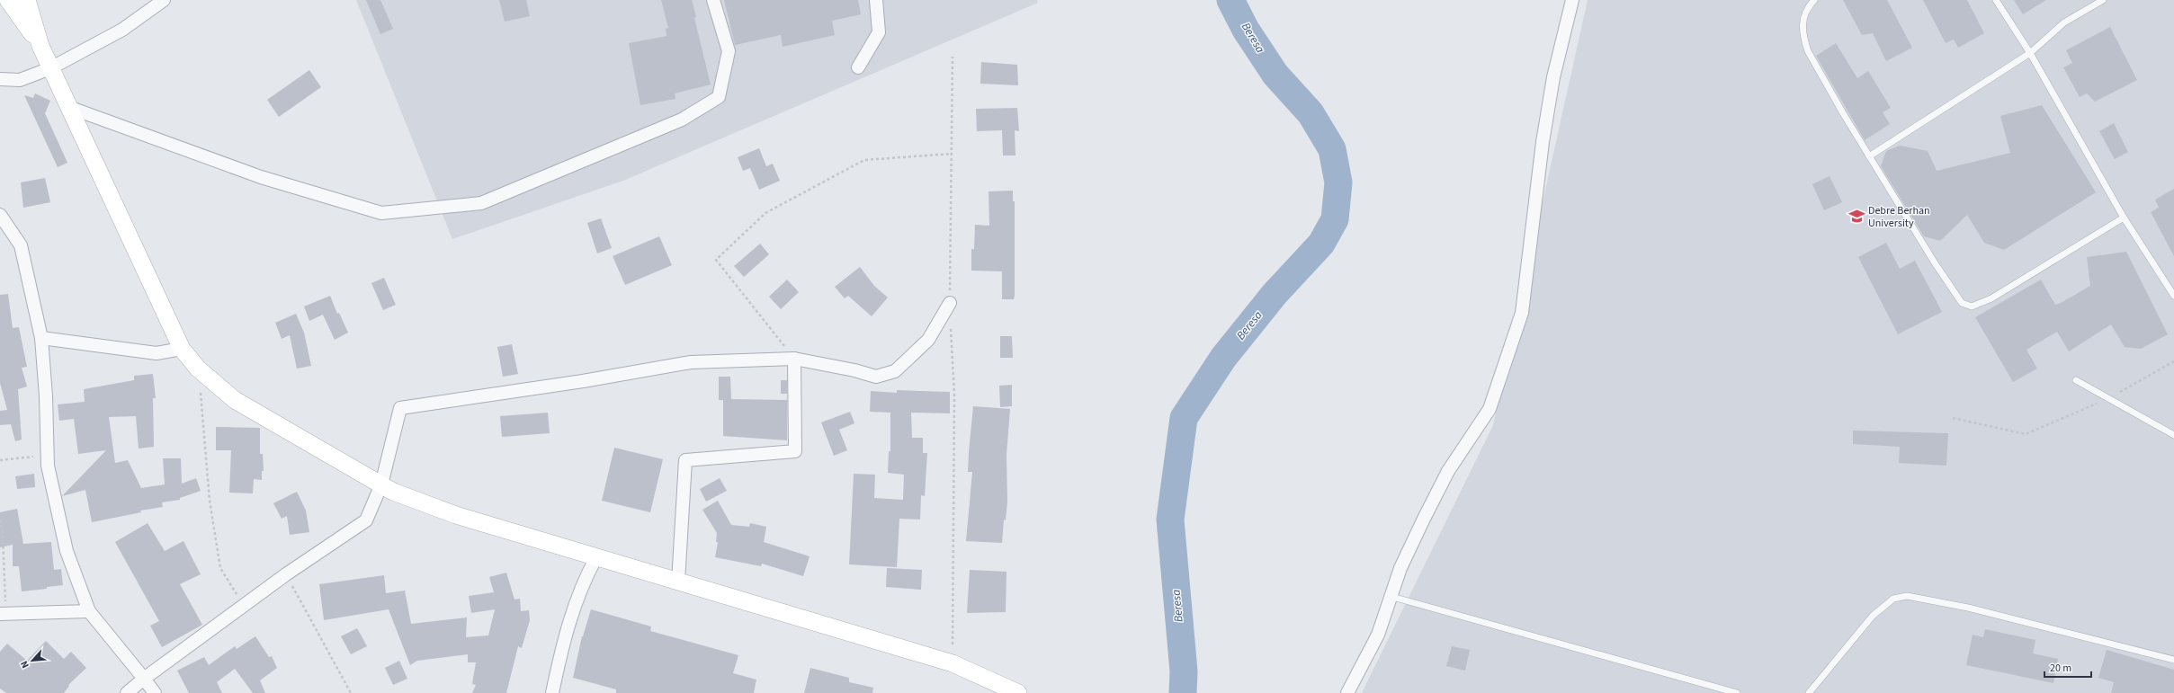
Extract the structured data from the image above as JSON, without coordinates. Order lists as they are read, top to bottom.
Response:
{
  "water": ["Beresa"],
  "places": {
    "school or university": ["Debre Berhan University"]
  },
  "scale_bar": "20 m",
  "north": "bottom left"
}
